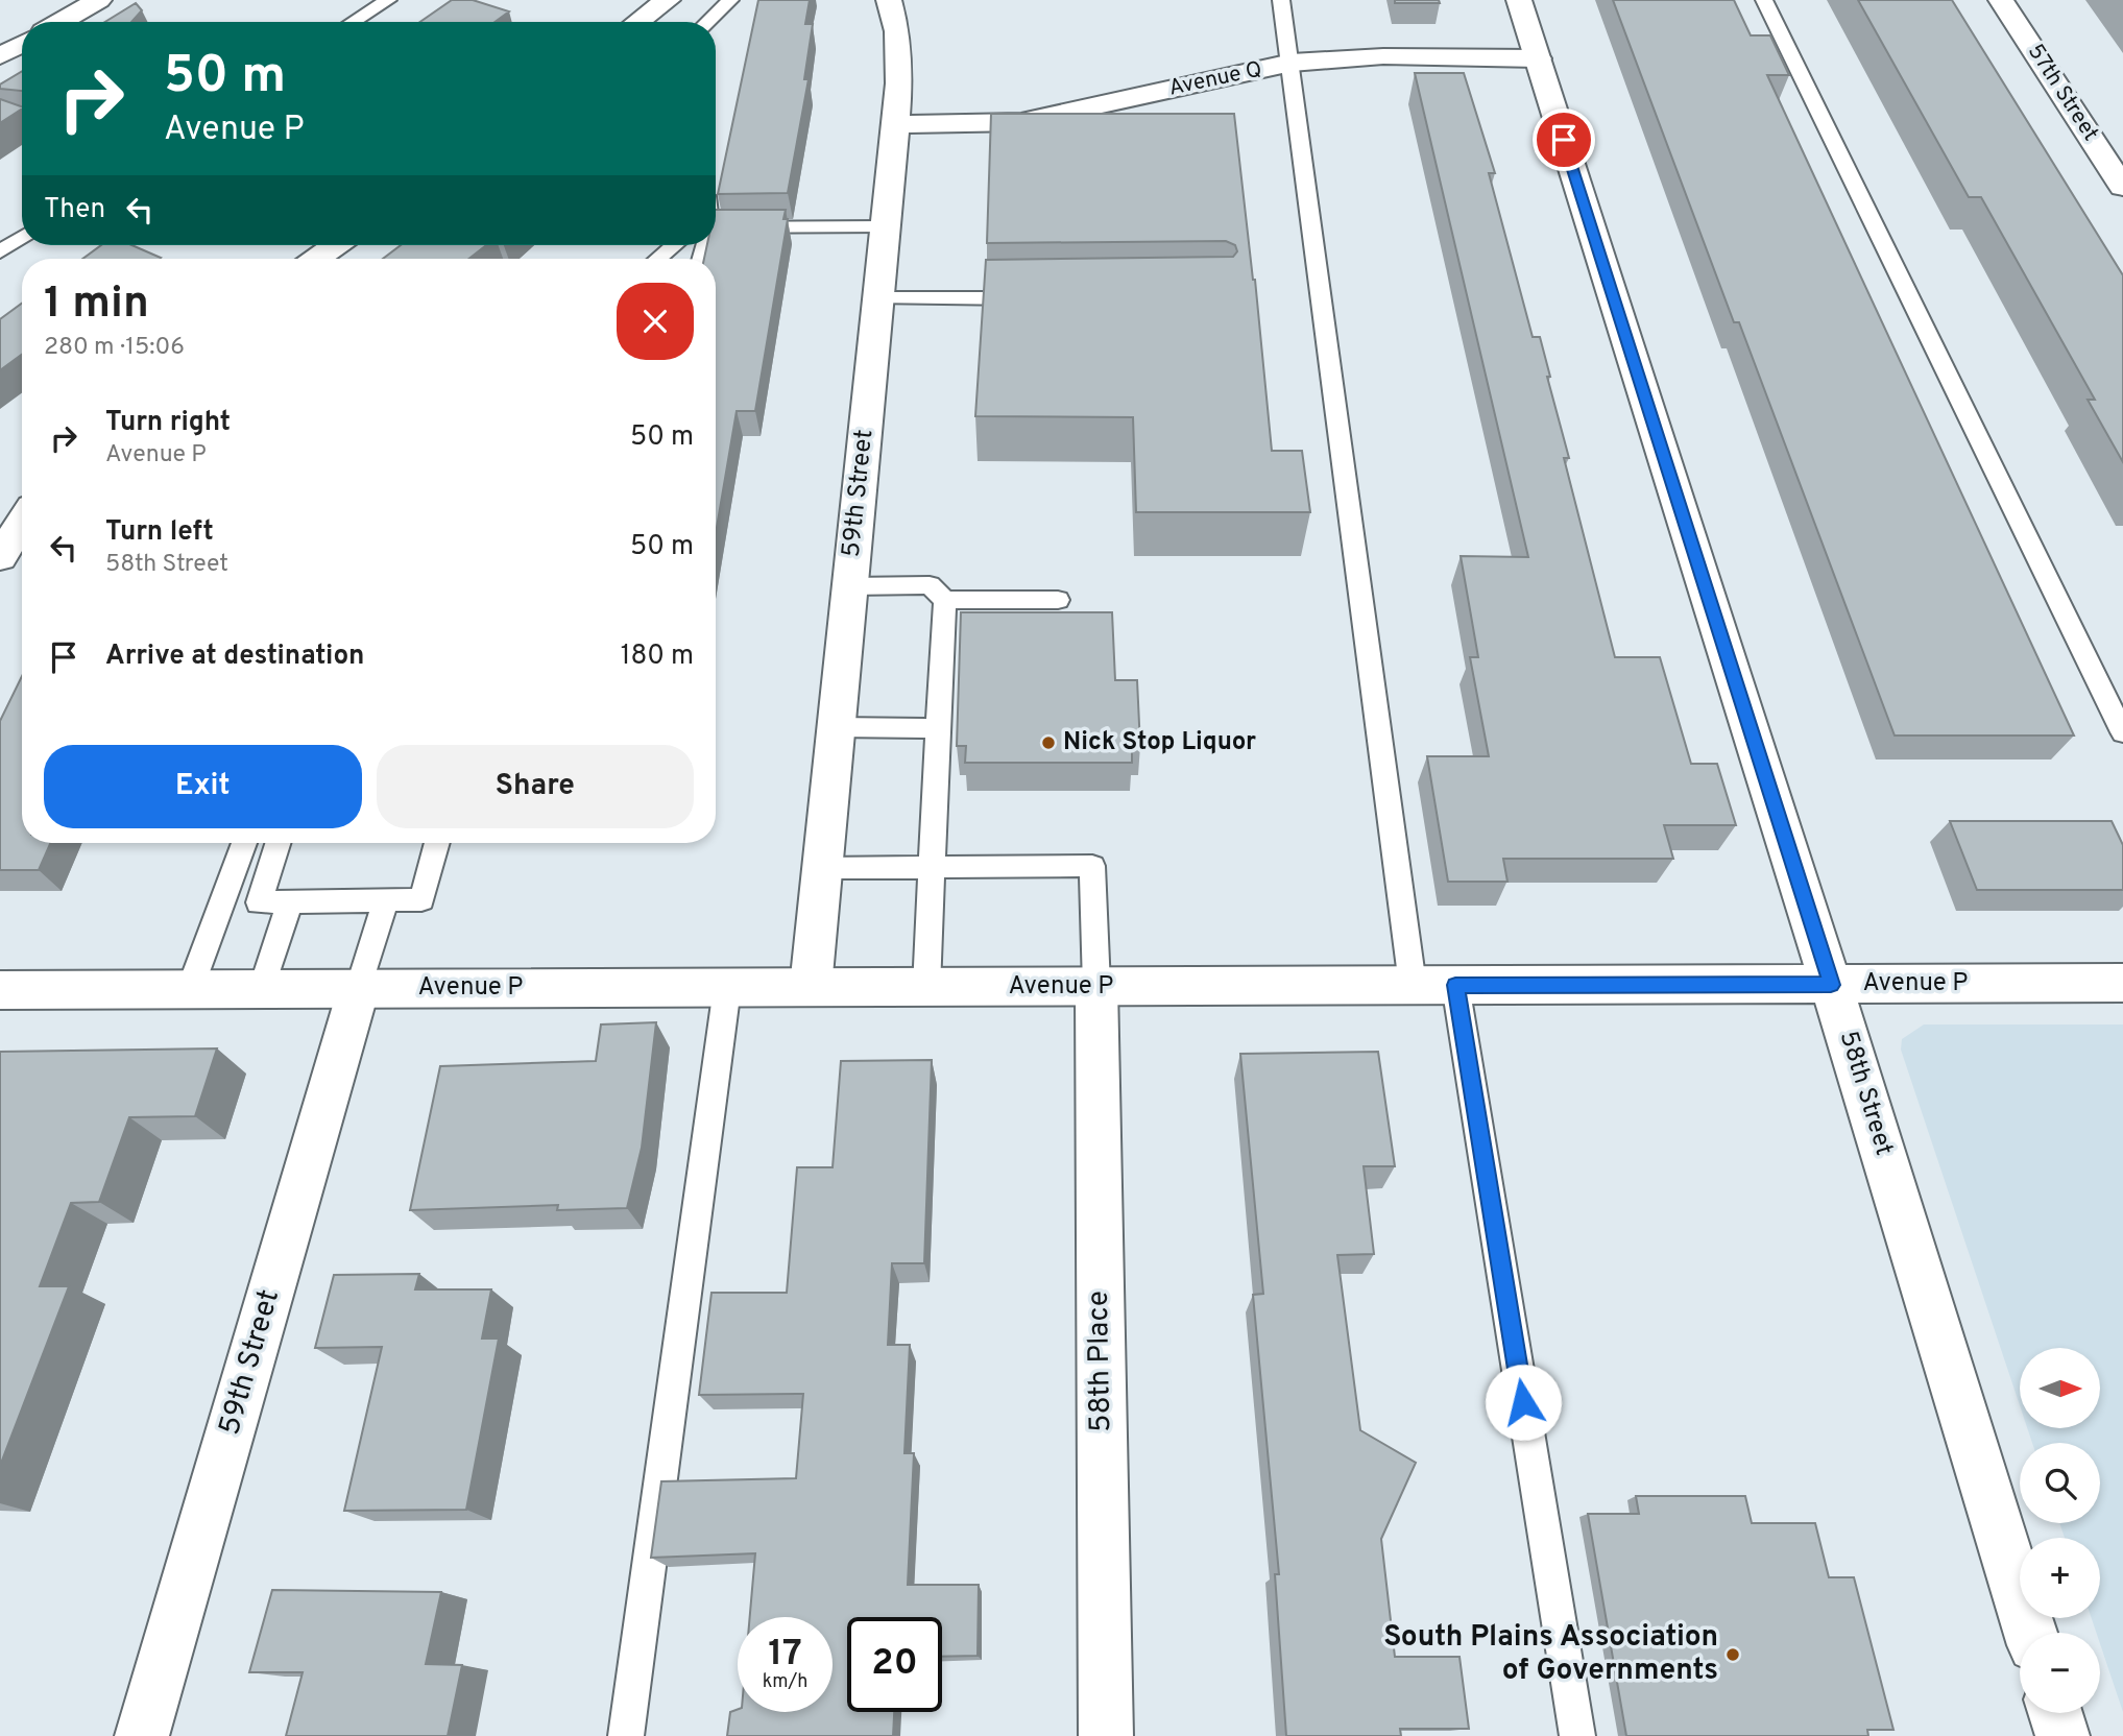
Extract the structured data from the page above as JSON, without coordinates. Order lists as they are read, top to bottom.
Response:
{
  "streets": {
    "street": [
      "Avenue Q",
      "57th Street",
      "59th Street",
      "Avenue P",
      "58th Street",
      "58th Place"
    ]
  },
  "crossings": [
    ["Avenue Q", "59th Street"],
    ["Avenue Q", "58th Street"],
    ["59th Street", "Avenue P"],
    ["Avenue P", "58th Street"],
    ["Avenue P", "58th Place"]
  ],
  "places": ["Nick Stop Liquor", "South Plains Association of Governments"],
  "north": "right",
  "page": {
    "turn": ["50 m", "Avenue P"],
    "then": "Then",
    "heading": ["1 min", "280 m · 15:06"],
    "list": [
      {
        "name": "Turn right",
        "note": "Avenue P",
        "value": "50 m"
      },
      {
        "name": "Turn left",
        "note": "58th Street",
        "value": "50 m"
      },
      {
        "name": "Arrive at destination",
        "value": "180 m"
      }
    ],
    "buttons": ["Exit", "Share"],
    "map_buttons": ["+", "−"],
    "speed": "17 km/h",
    "limit": "20"
  }
}
